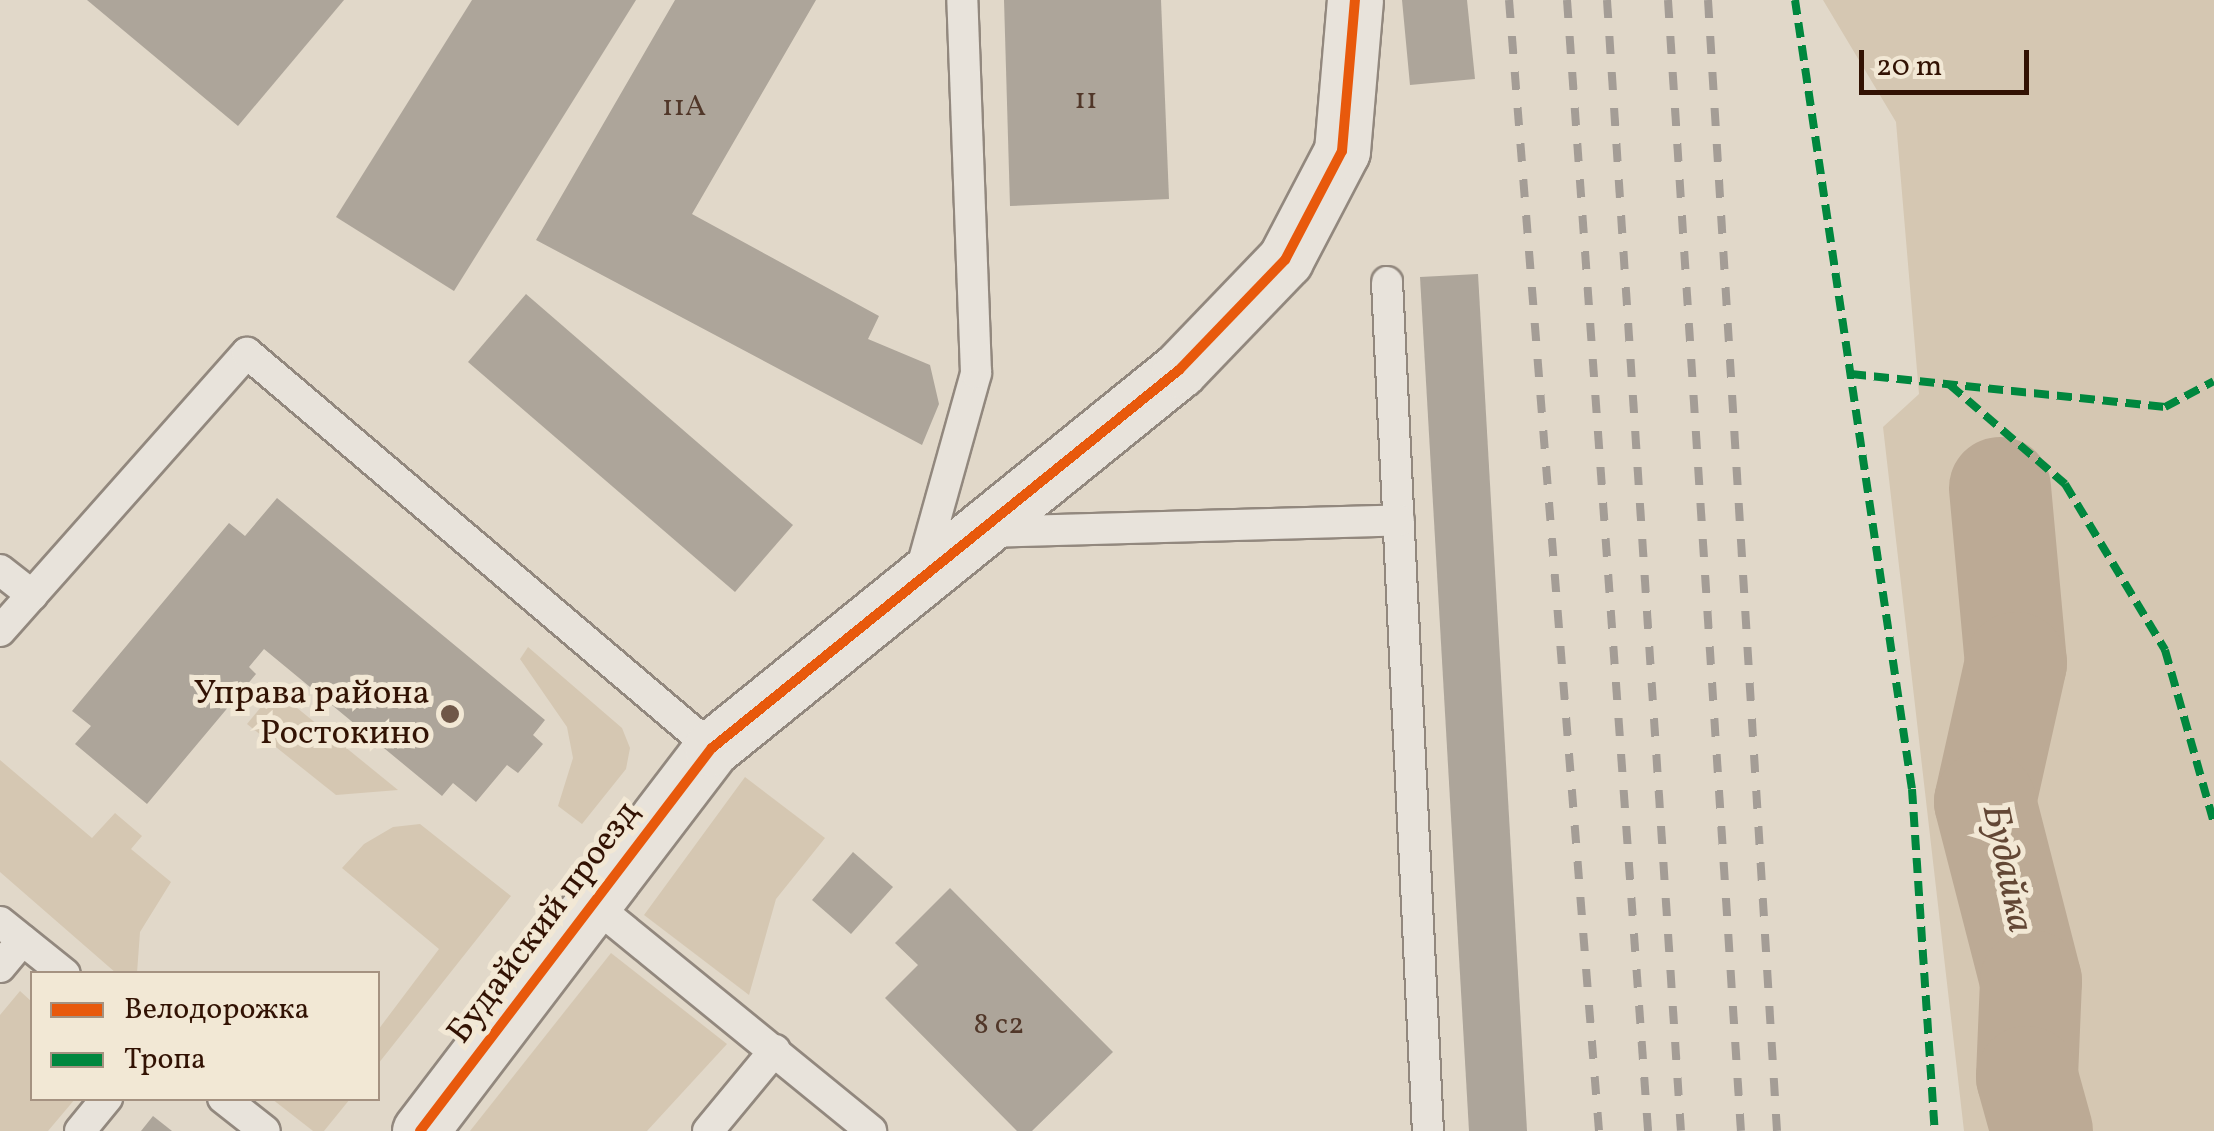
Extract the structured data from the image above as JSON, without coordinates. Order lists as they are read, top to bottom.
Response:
{
  "streets": {
    "street": ["Будайский проезд"]
  },
  "water": ["Будайка"],
  "places": ["Управа района Ростокино"],
  "house_numbers": ["11", "11А", "8 с2"],
  "legend": ["Велодорожка", "Тропа"],
  "scale_bar": "20 m"
}
